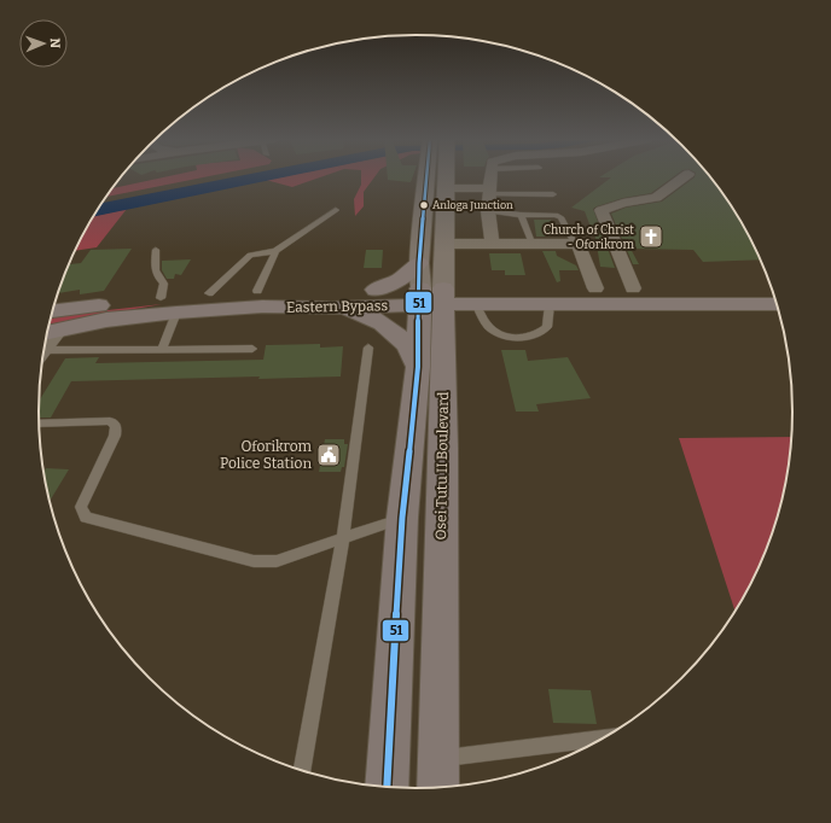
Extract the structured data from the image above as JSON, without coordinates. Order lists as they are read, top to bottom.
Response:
{
  "streets": {
    "highway": ["Eastern Bypass", "Osei Tutu II Boulevard"]
  },
  "crossings": [
    ["Eastern Bypass", "Osei Tutu II Boulevard"]
  ],
  "places": {
    "other": ["Anloga Junction"],
    "church": ["Church of Christ - Oforikrom"],
    "public building": ["Oforikrom Police Station"]
  },
  "lines": ["transit line 51"],
  "north": "right"
}
